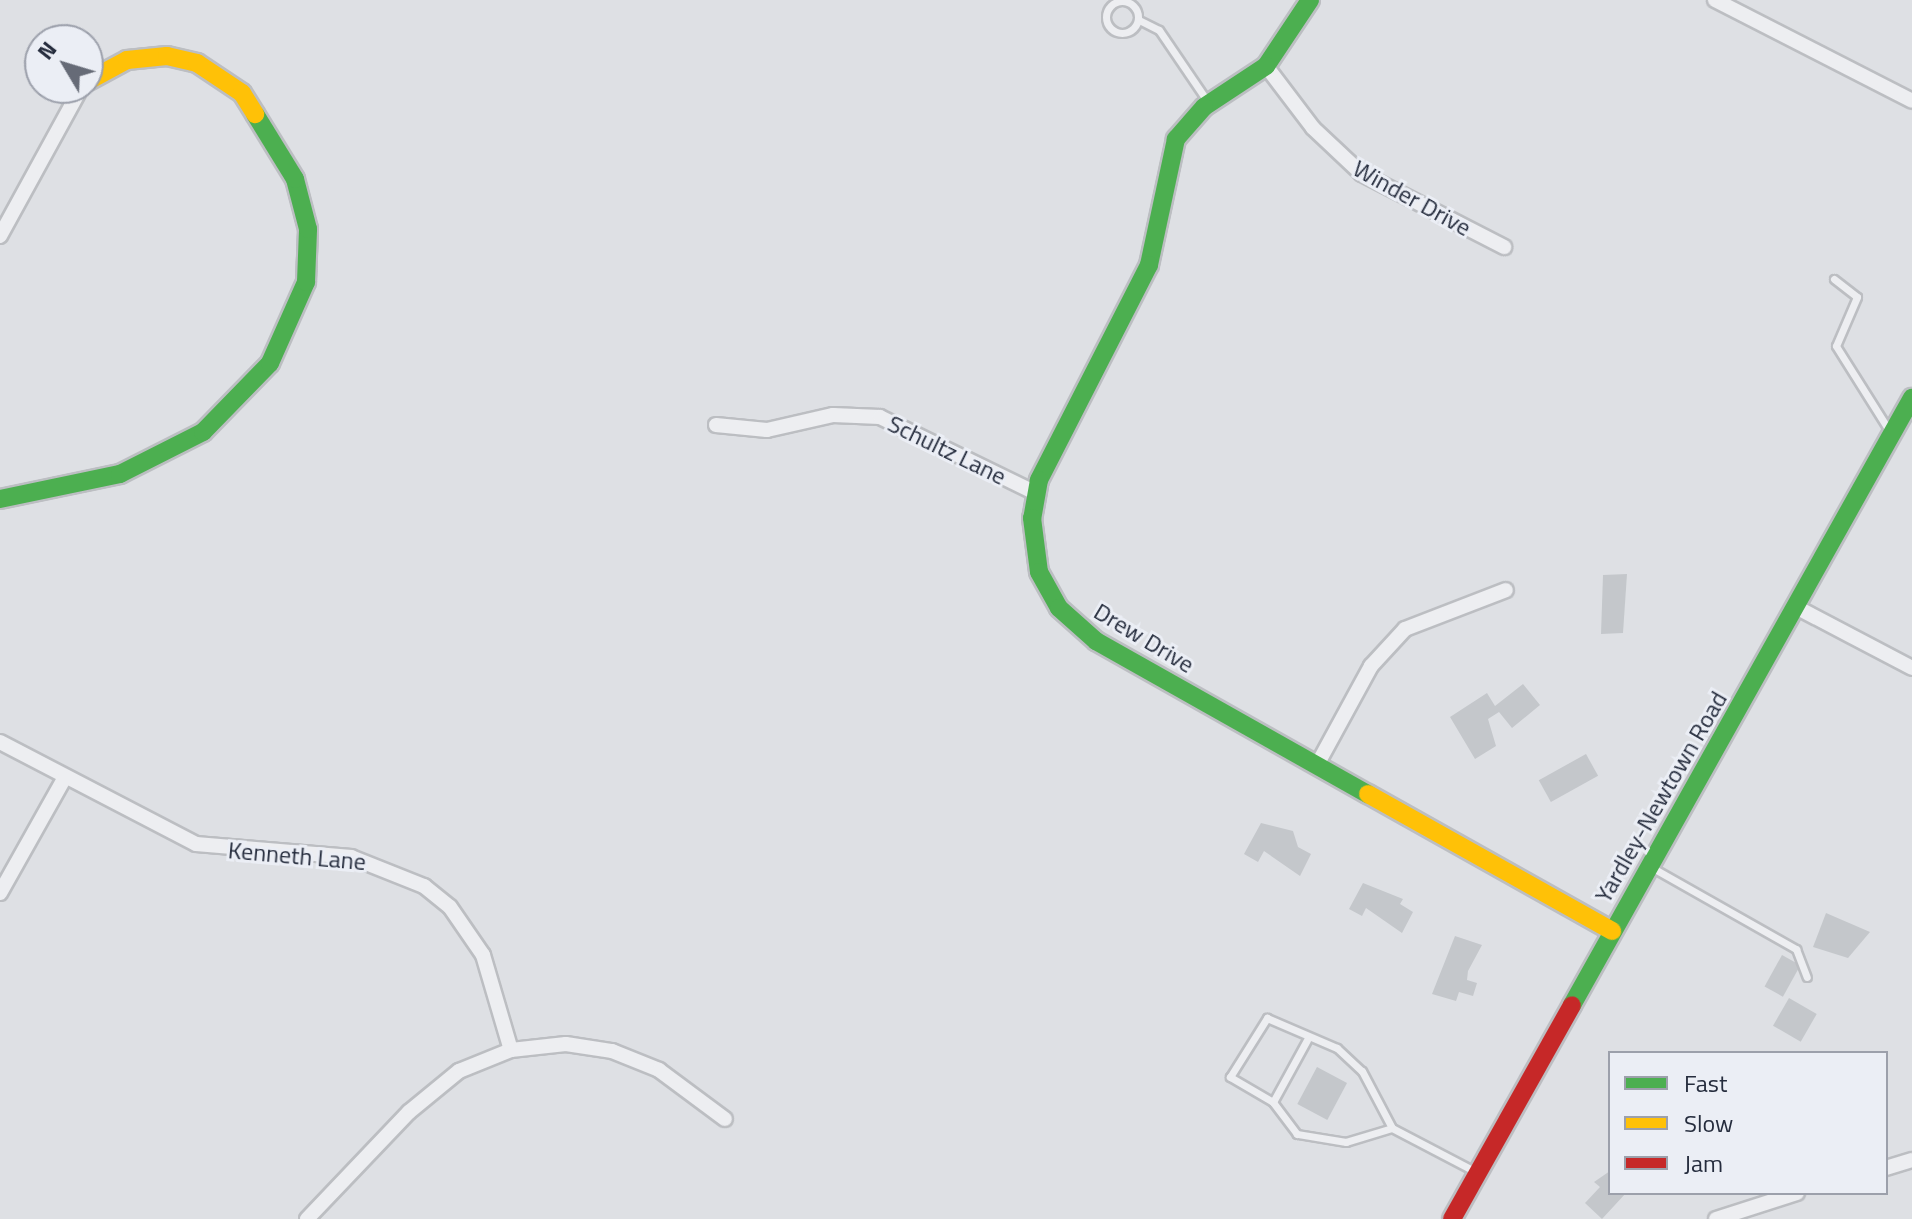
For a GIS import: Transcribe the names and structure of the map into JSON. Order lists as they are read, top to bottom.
{
  "streets": {
    "street": [
      "Winder Drive",
      "Schultz Lane",
      "Drew Drive",
      "Yardley-Newtown Road",
      "Kenneth Lane"
    ]
  },
  "crossings": [
    ["Winder Drive", "Drew Drive"],
    ["Schultz Lane", "Drew Drive"],
    ["Drew Drive", "Yardley-Newtown Road"]
  ],
  "legend": ["Fast", "Slow", "Jam"],
  "north": "top left"
}
